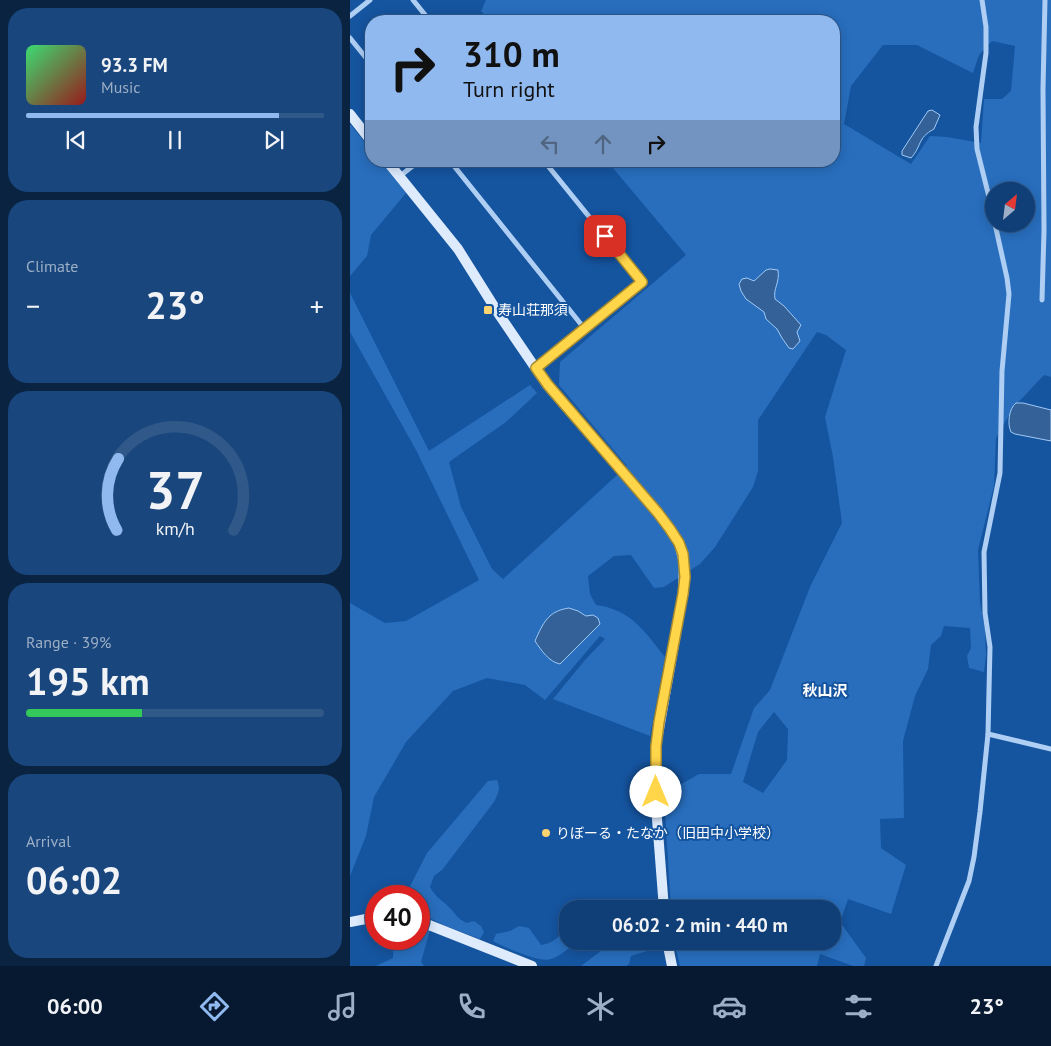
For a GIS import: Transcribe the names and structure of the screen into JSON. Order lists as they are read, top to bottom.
{
  "districts": ["秋山沢"],
  "places": {
    "transit": ["寿山荘那須"],
    "other": ["りぼーる・たなか（旧田中小学校）"]
  },
  "north": "top right",
  "page": {
    "turn": ["310 m", "Turn right"],
    "song": ["93.3 FM", "Music"],
    "tile": [
      "Climate",
      ["Range · 39%", "195 km"],
      ["Arrival", "06:02"]
    ],
    "heat": ["−", "23°", "+"],
    "limit": "40",
    "trip": "06:02 · 2 min · 440 m",
    "tabs": ["06:00", "23°"],
    "gauge": ["37", "km/h"]
  }
}
